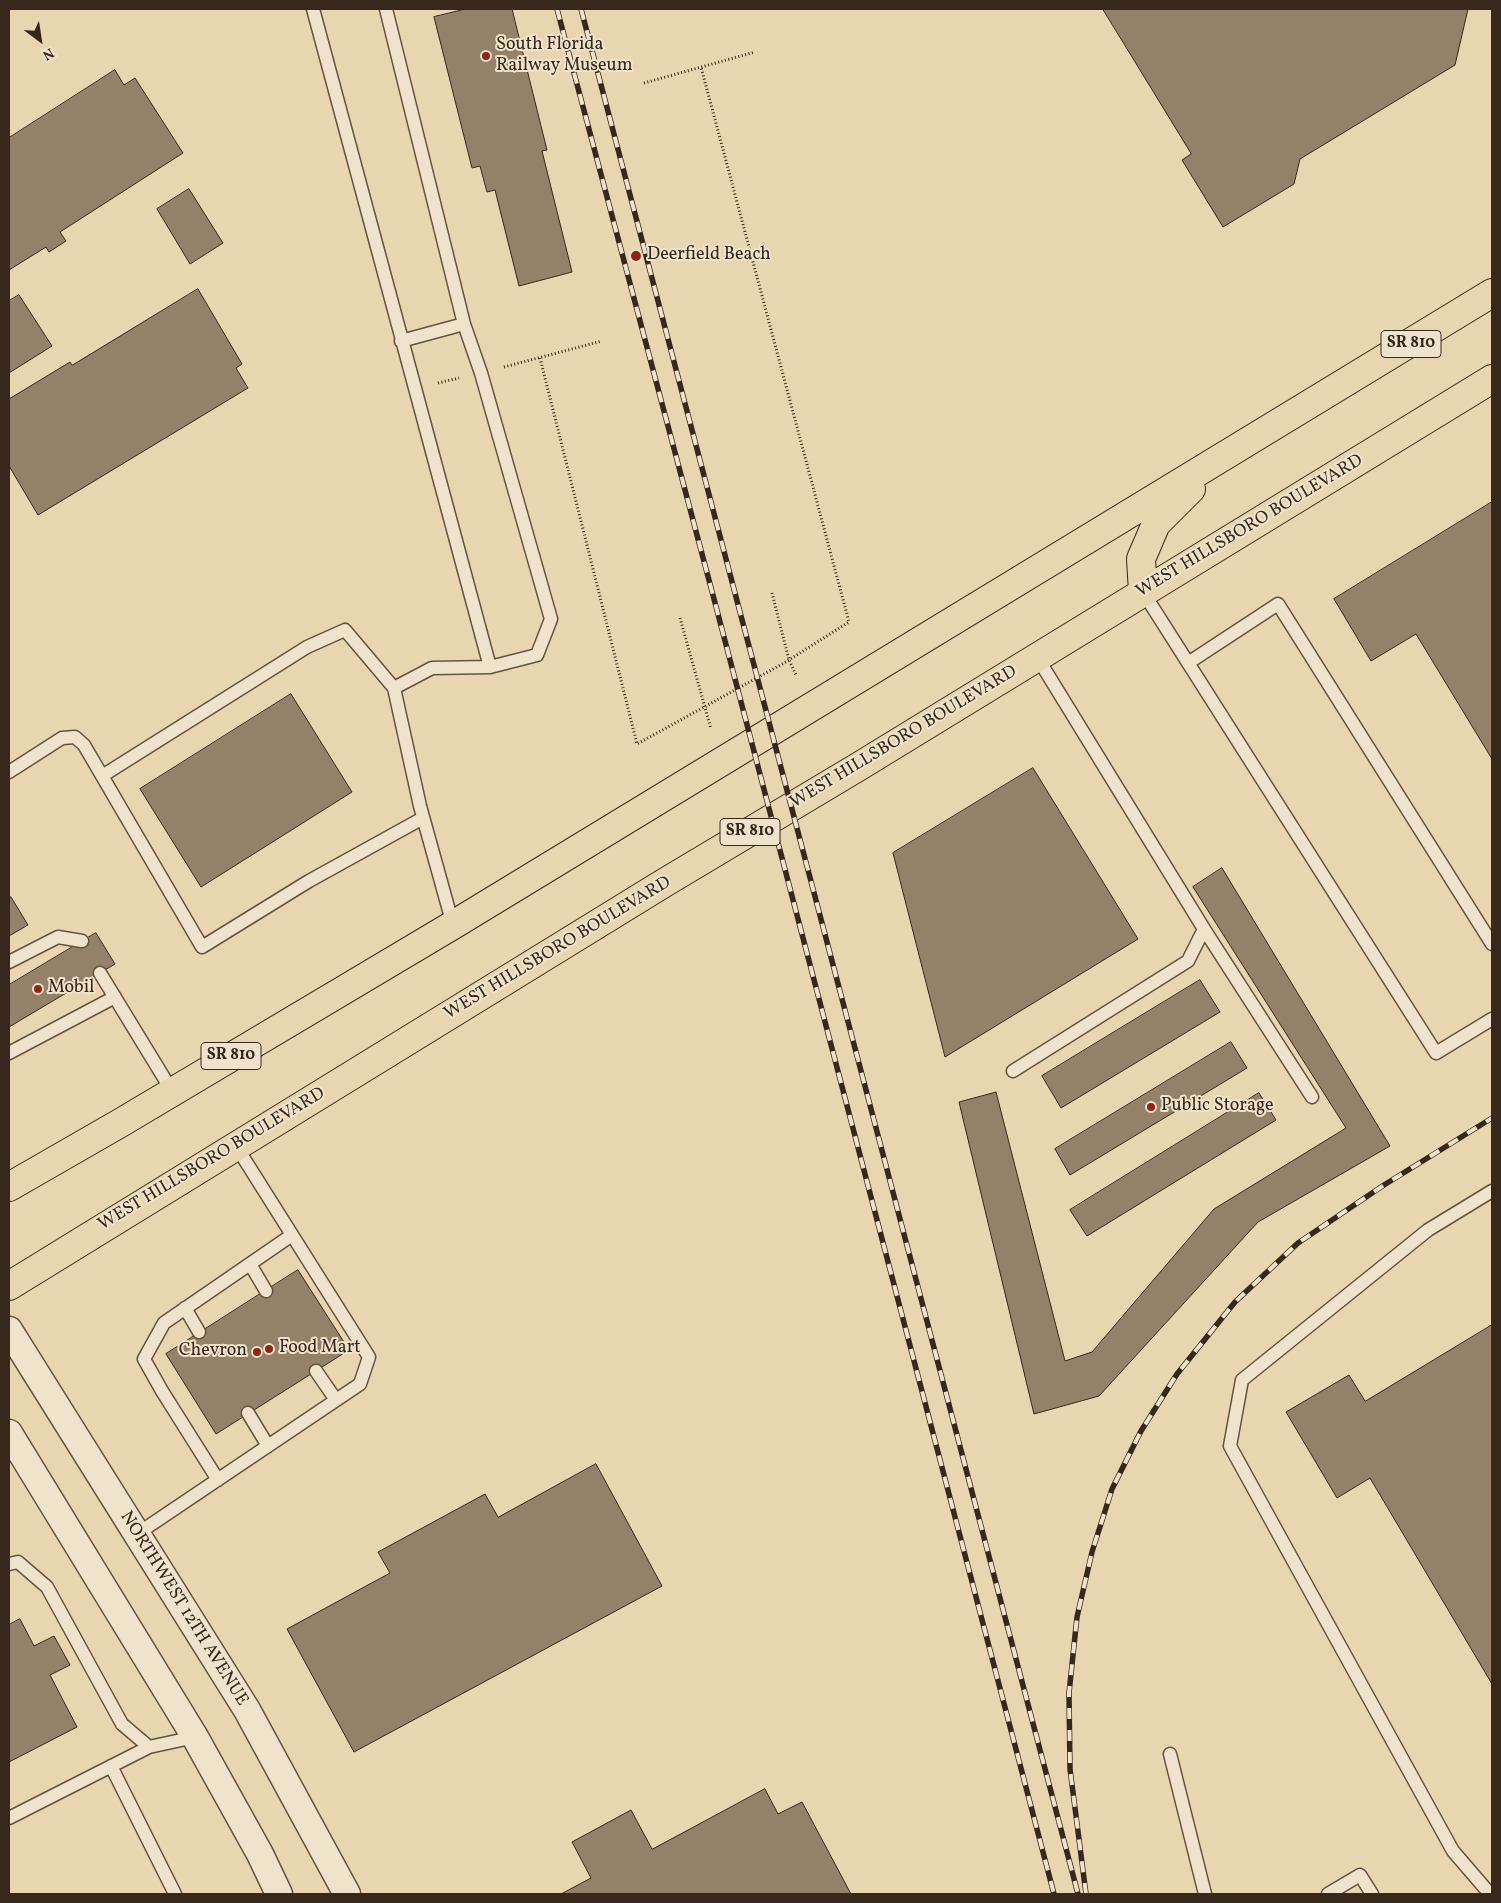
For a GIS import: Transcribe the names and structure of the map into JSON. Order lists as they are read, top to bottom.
{
  "streets": {
    "main road": ["SR 810", "WEST HILLSBORO BOULEVARD"],
    "street": ["NORTHWEST 12TH AVENUE"]
  },
  "places": [
    "South Florida Railway Museum",
    "Deerfield Beach",
    "Mobil",
    "Public Storage",
    "Food Mart",
    "Chevron"
  ],
  "north": "bottom right"
}
